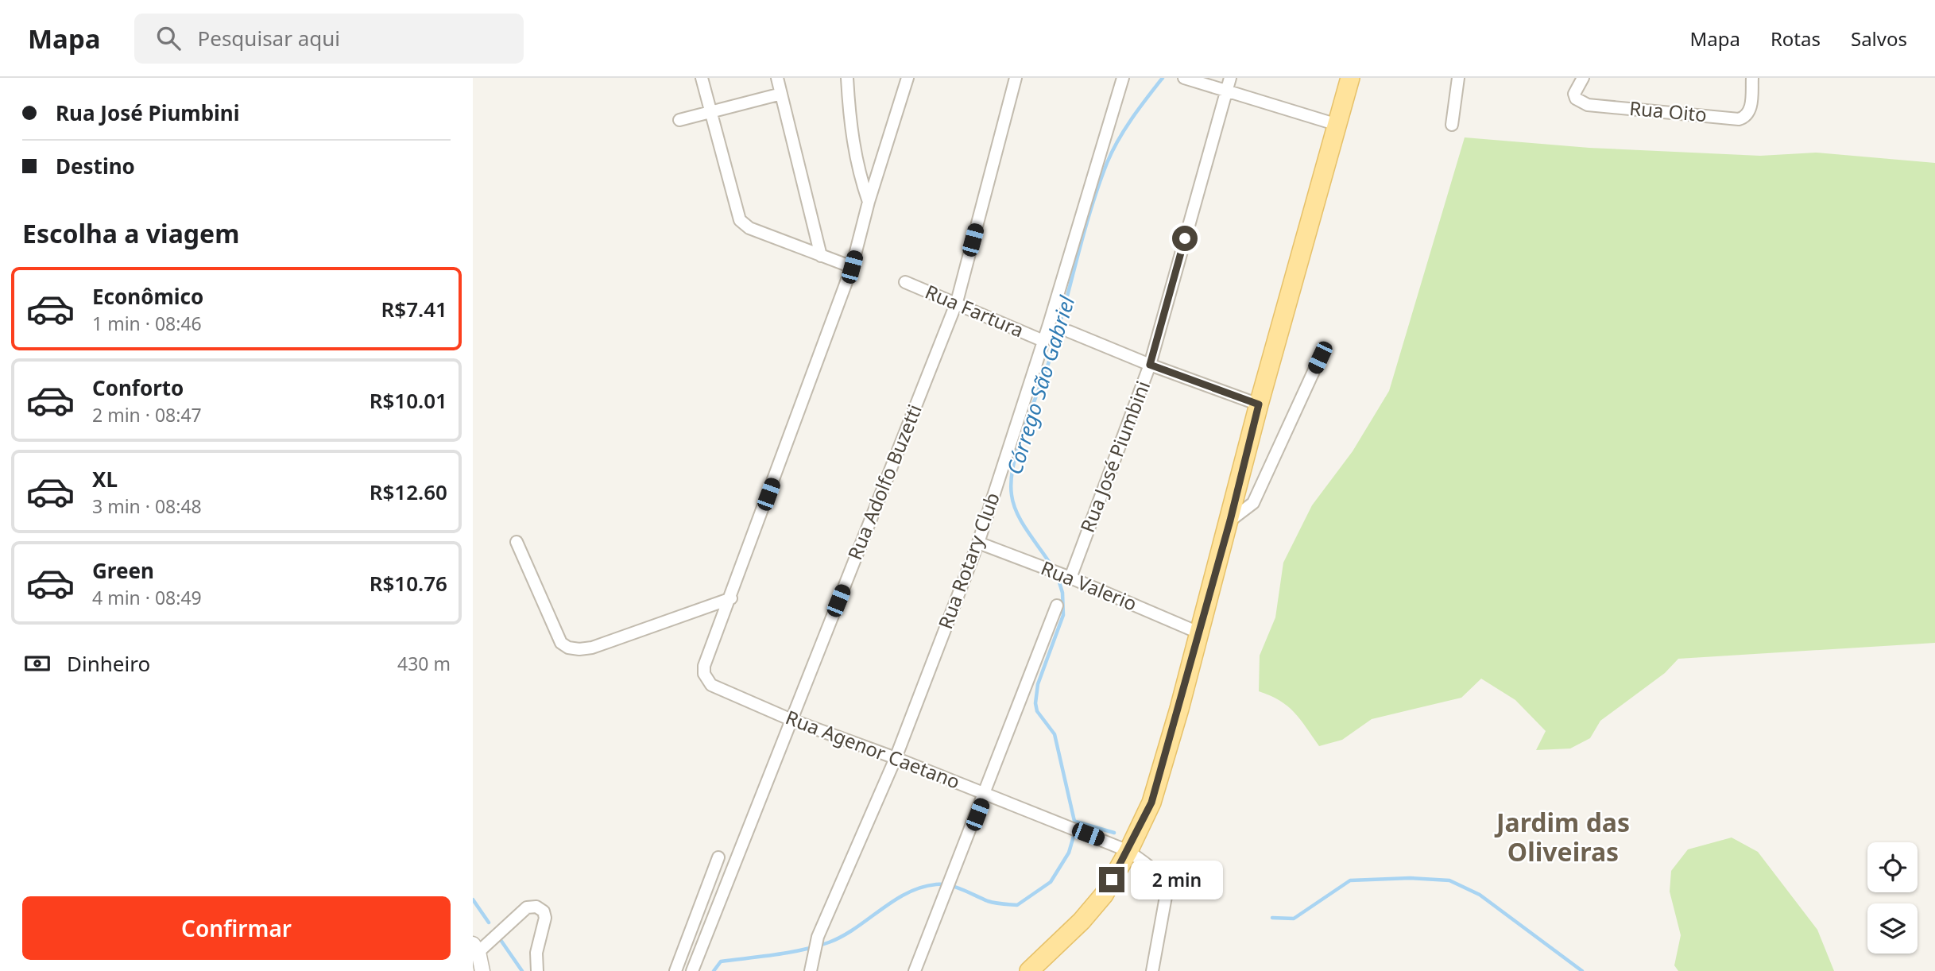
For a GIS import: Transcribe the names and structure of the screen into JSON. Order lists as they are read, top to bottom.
{
  "streets": {
    "street": [
      "Rua Oito",
      "Rua Fartura",
      "Rua José Piumbini",
      "Rua Adolfo Buzetti",
      "Rua Rotary Club",
      "Rua Valerio",
      "Rua Agenor Caetano"
    ]
  },
  "crossings": [
    ["Rua Fartura", "Rua Adolfo Buzetti"],
    ["Rua Fartura", "Rua Rotary Club"],
    ["Rua José Piumbini", "Rua Valerio"],
    ["Rua Adolfo Buzetti", "Rua Agenor Caetano"],
    ["Rua Rotary Club", "Rua Valerio"],
    ["Rua Rotary Club", "Rua Agenor Caetano"]
  ],
  "districts": ["Jardim das Oliveiras"],
  "water": ["Córrego São Gabriel"],
  "page": {
    "header": "Mapa",
    "search": "Pesquisar aqui",
    "nav": ["Mapa", "Rotas", "Salvos"],
    "banner": ["Rua José Piumbini", "Destino"],
    "heading": "Escolha a viagem",
    "list": [
      {
        "name": "Econômico",
        "note": "1 min · 08:46",
        "value": "R$7.41"
      },
      {
        "name": "Conforto",
        "note": "2 min · 08:47",
        "value": "R$10.01"
      },
      {
        "name": "XL",
        "note": "3 min · 08:48",
        "value": "R$12.60"
      },
      {
        "name": "Green",
        "note": "4 min · 08:49",
        "value": "R$10.76"
      }
    ],
    "pay": ["Dinheiro", "430 m"],
    "bubble": "2 min",
    "buttons": "Confirmar"
  }
}
